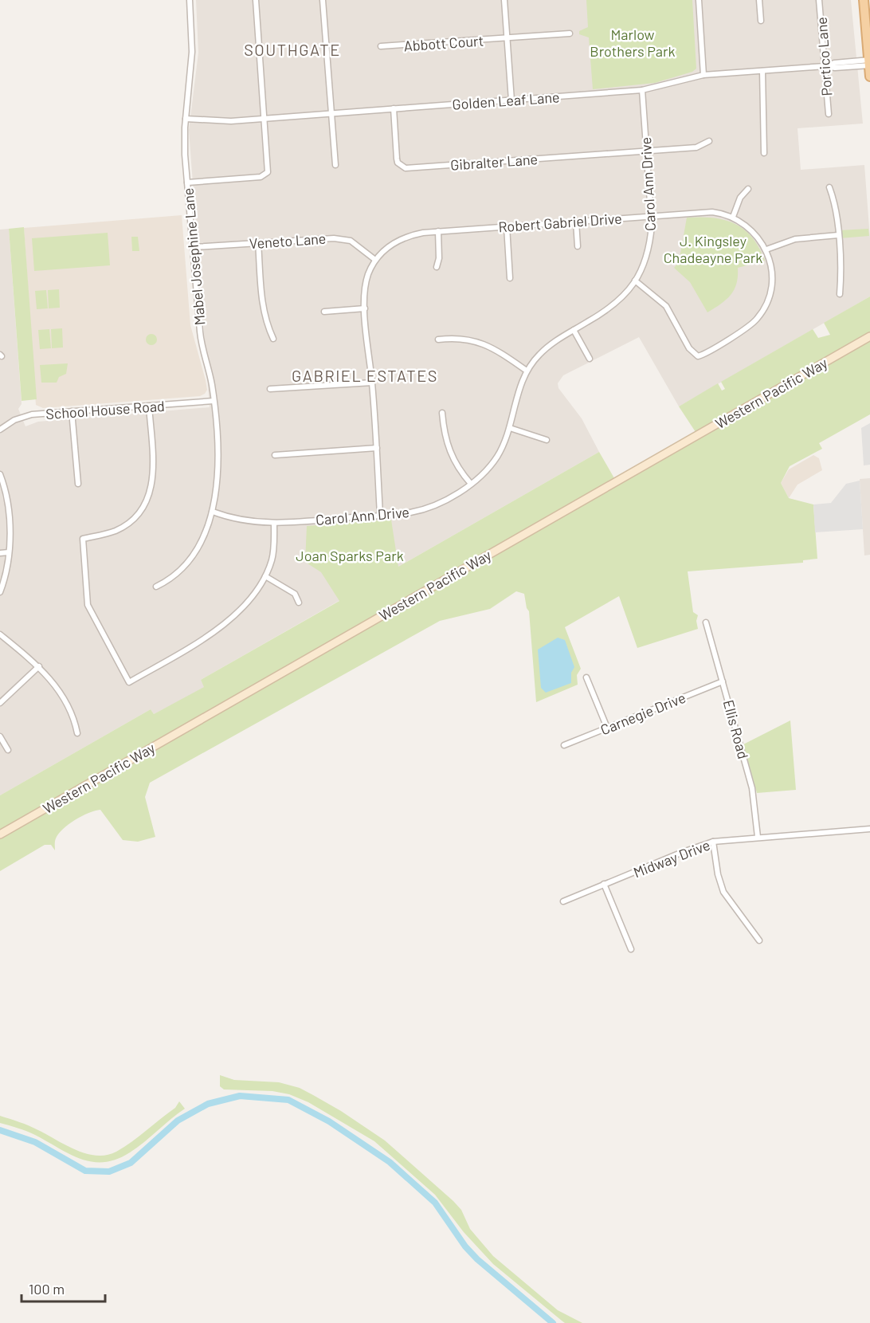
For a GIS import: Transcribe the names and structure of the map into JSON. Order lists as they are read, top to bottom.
{
  "streets": {
    "street": [
      "Abbott Court",
      "Portico Lane",
      "Golden Leaf Lane",
      "Gibralter Lane",
      "Carol Ann Drive",
      "Robert Gabriel Drive",
      "Veneto Lane",
      "Mabel Josephine Lane",
      "Western Pacific Way",
      "School House Road",
      "Carnegie Drive",
      "Ellis Road",
      "Midway Drive"
    ]
  },
  "crossings": [
    ["Portico Lane", "Golden Leaf Lane"],
    ["Golden Leaf Lane", "Gibralter Lane"],
    ["Golden Leaf Lane", "Carol Ann Drive"],
    ["Golden Leaf Lane", "Mabel Josephine Lane"],
    ["Gibralter Lane", "Carol Ann Drive"],
    ["Carol Ann Drive", "Robert Gabriel Drive"],
    ["Carol Ann Drive", "Mabel Josephine Lane"],
    ["Robert Gabriel Drive", "Veneto Lane"],
    ["Veneto Lane", "Mabel Josephine Lane"],
    ["Mabel Josephine Lane", "School House Road"],
    ["Carnegie Drive", "Ellis Road"],
    ["Ellis Road", "Midway Drive"]
  ],
  "districts": ["SOUTHGATE", "GABRIEL ESTATES"],
  "parks": ["Marlow Brothers Park", "J. Kingsley Chadeayne Park", "Joan Sparks Park"],
  "scale_bar": "100 m"
}
